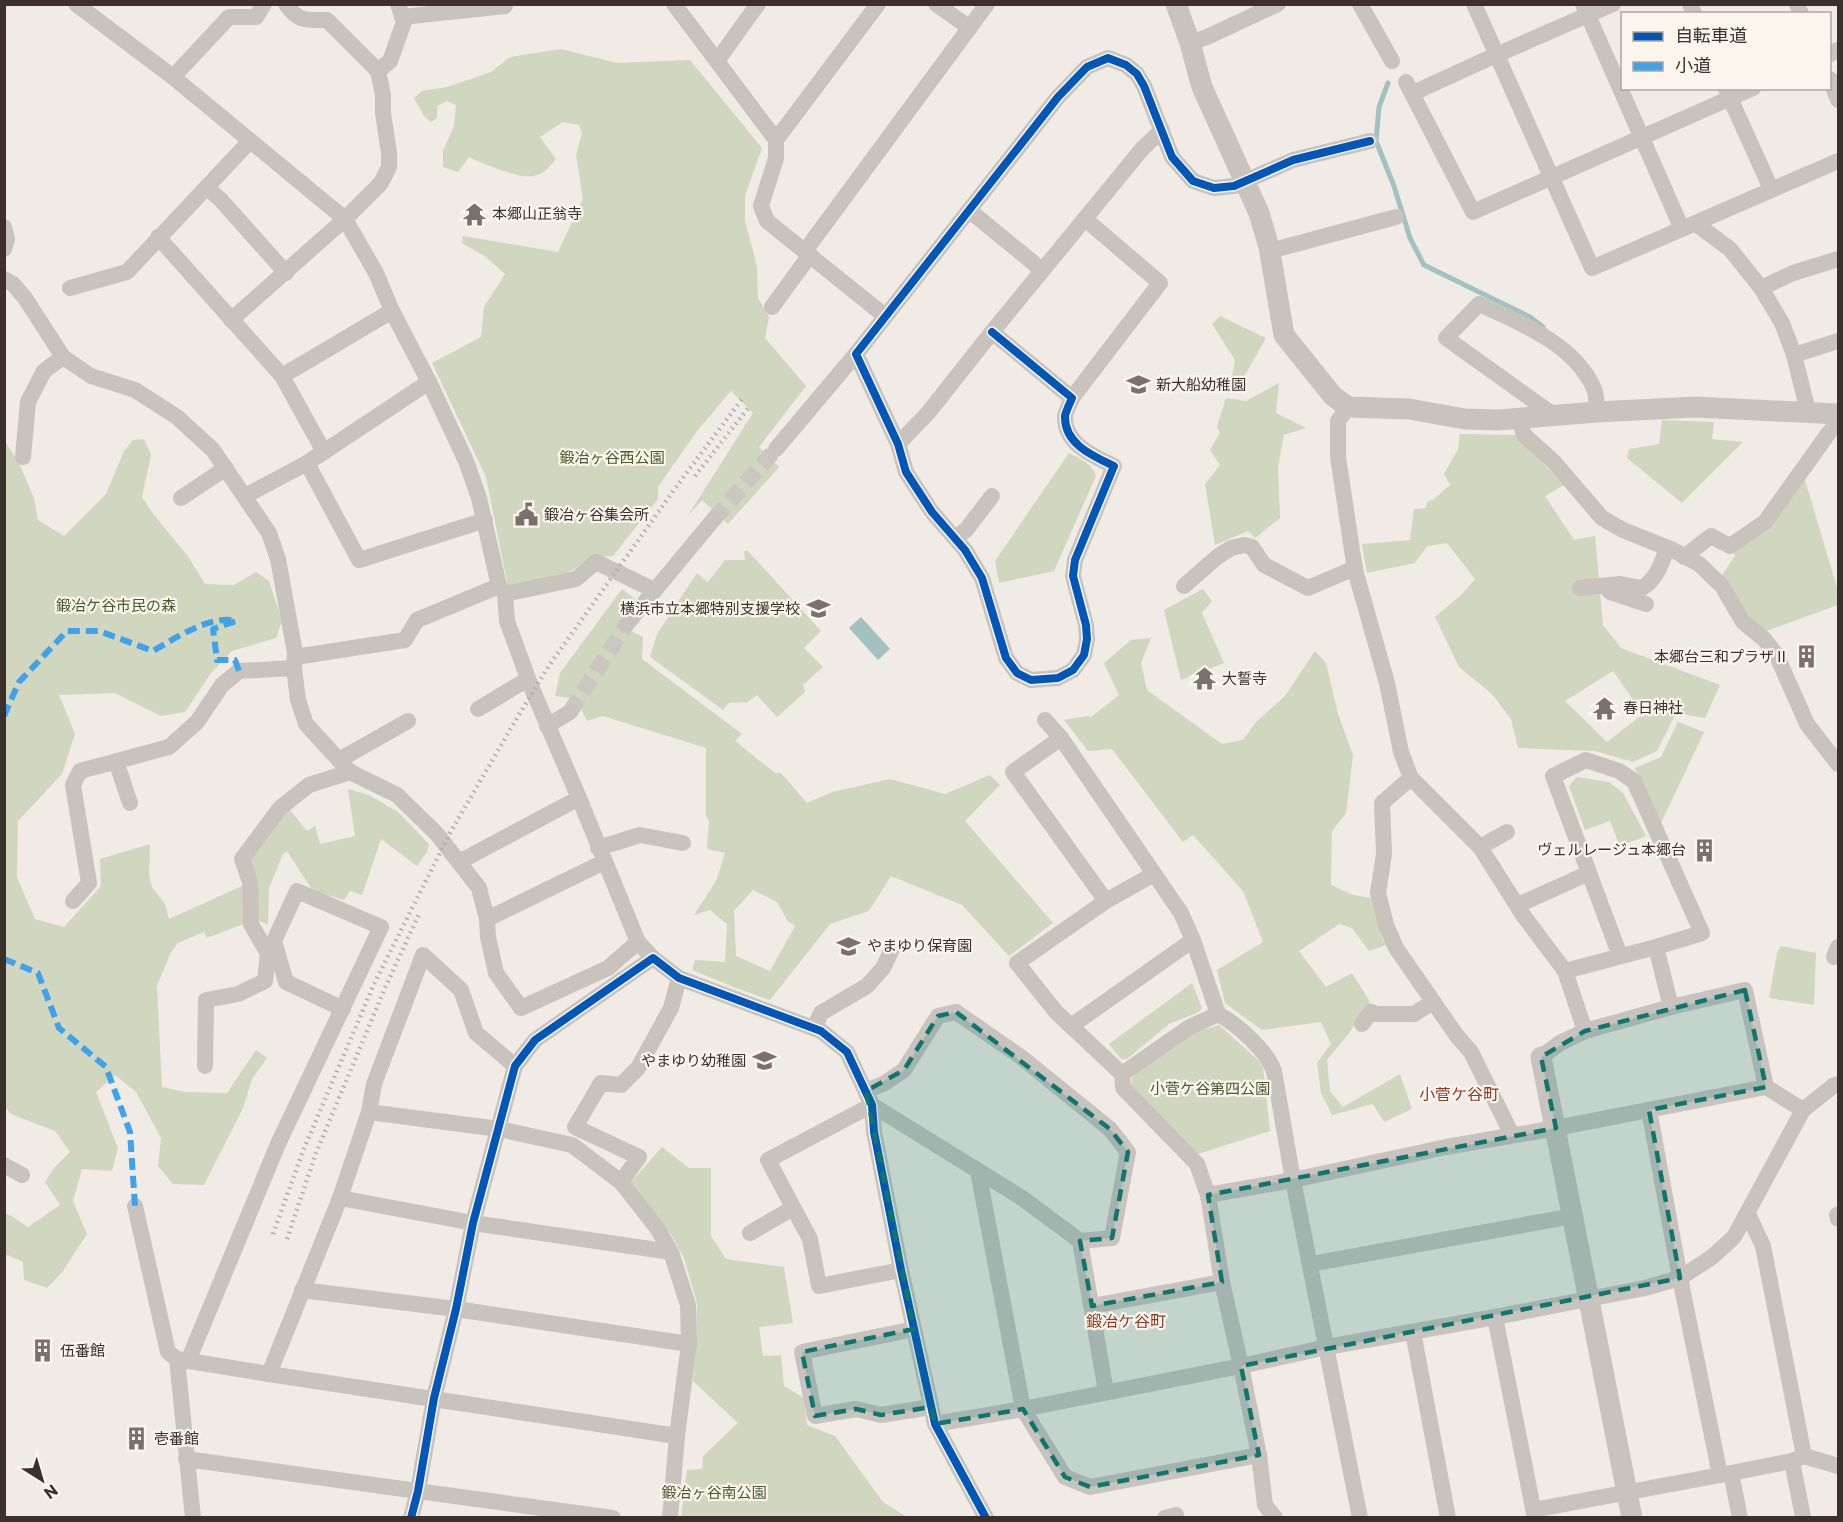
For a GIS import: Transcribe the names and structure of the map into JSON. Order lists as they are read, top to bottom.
{
  "districts": ["小菅ケ谷町", "鍛冶ケ谷町"],
  "parks": [
    "鍛冶ヶ谷西公園",
    "鍛冶ケ谷市民の森",
    "小菅ケ谷第四公園",
    "鍛冶ヶ谷南公園"
  ],
  "places": {
    "temple": ["本郷山正翁寺", "大誓寺", "春日神社"],
    "school or university": [
      "新大船幼稚園",
      "横浜市立本郷特別支援学校",
      "やまゆり保育園",
      "やまゆり幼稚園"
    ],
    "public building": ["鍛冶ヶ谷集会所"],
    "building": [
      "本郷台三和プラザⅡ",
      "ヴェルレージュ本郷台",
      "伍番館",
      "壱番館"
    ]
  },
  "legend": ["自転車道", "小道"],
  "north": "bottom right"
}
